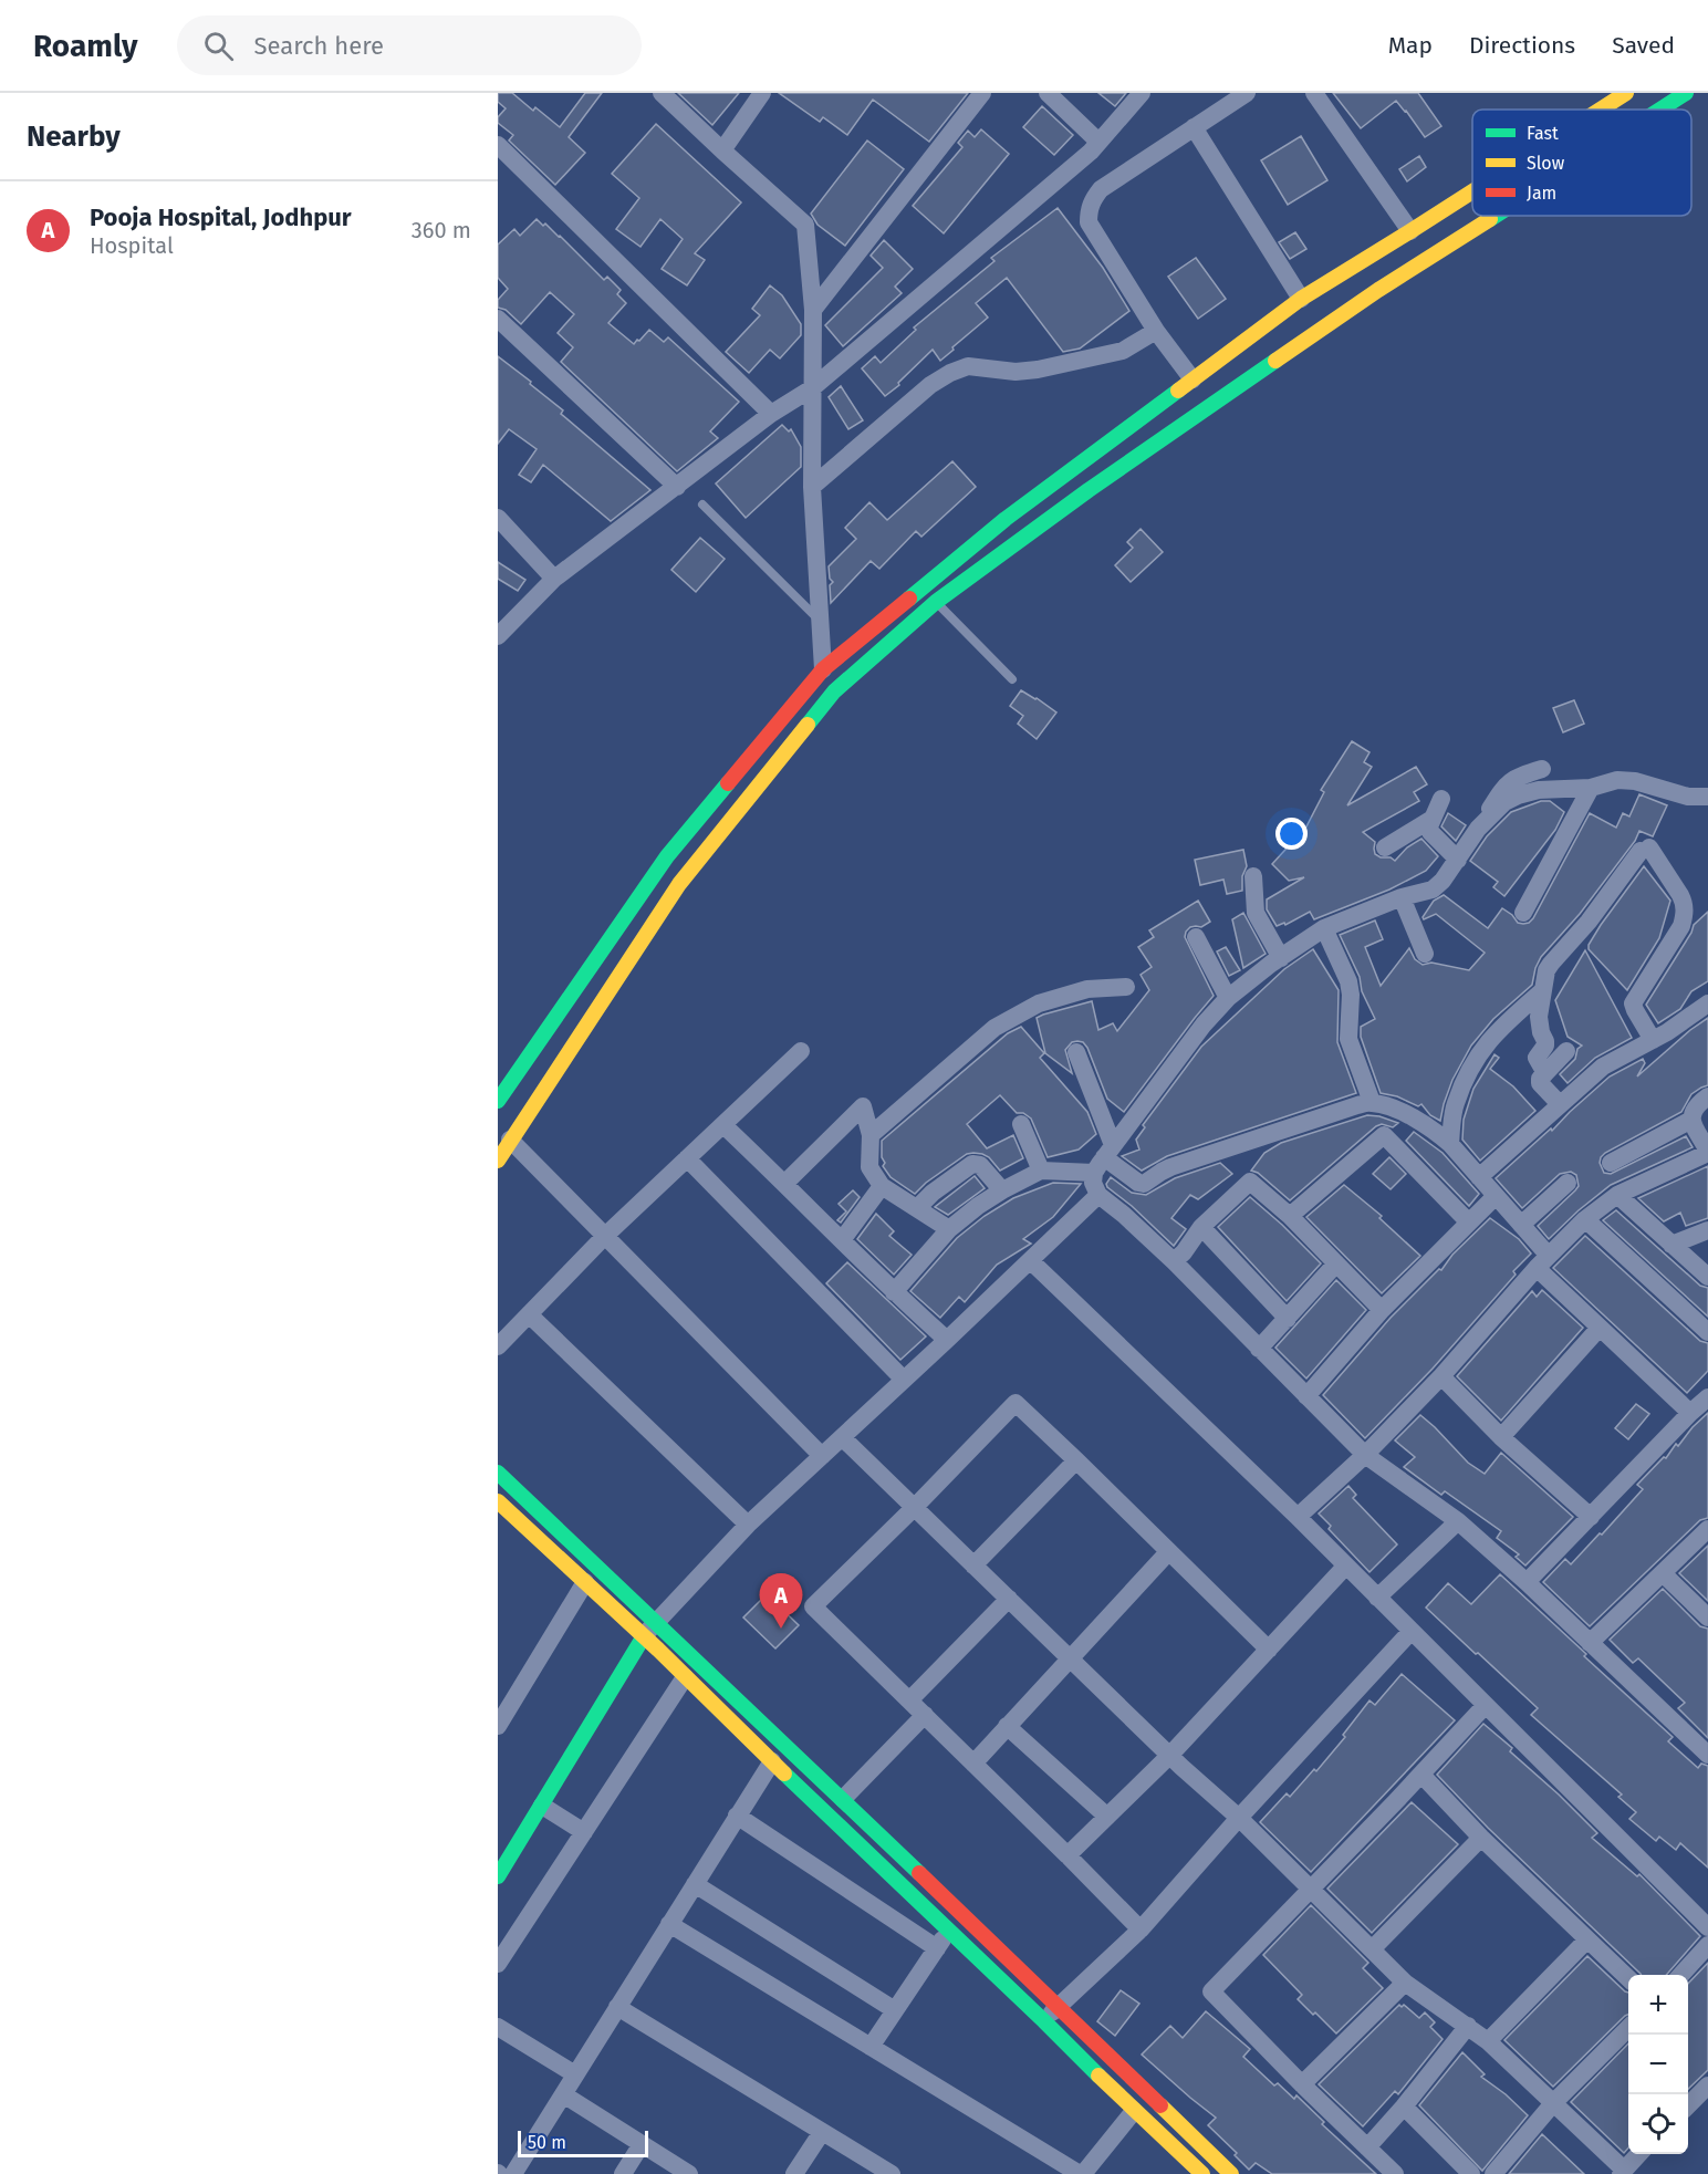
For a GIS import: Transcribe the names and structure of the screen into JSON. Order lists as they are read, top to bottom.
{
  "legend": ["Fast", "Slow", "Jam"],
  "scale_bar": "50 m",
  "page": {
    "header": "Roamly",
    "search": "Search here",
    "nav": ["Map", "Directions", "Saved"],
    "heading": "Nearby",
    "list": [
      {
        "mark": "A",
        "name": "Pooja Hospital, Jodhpur",
        "note": "Hospital",
        "value": "360 m"
      }
    ],
    "pins": "A",
    "map_buttons": ["+", "−"],
    "scale": "50 m"
  }
}
